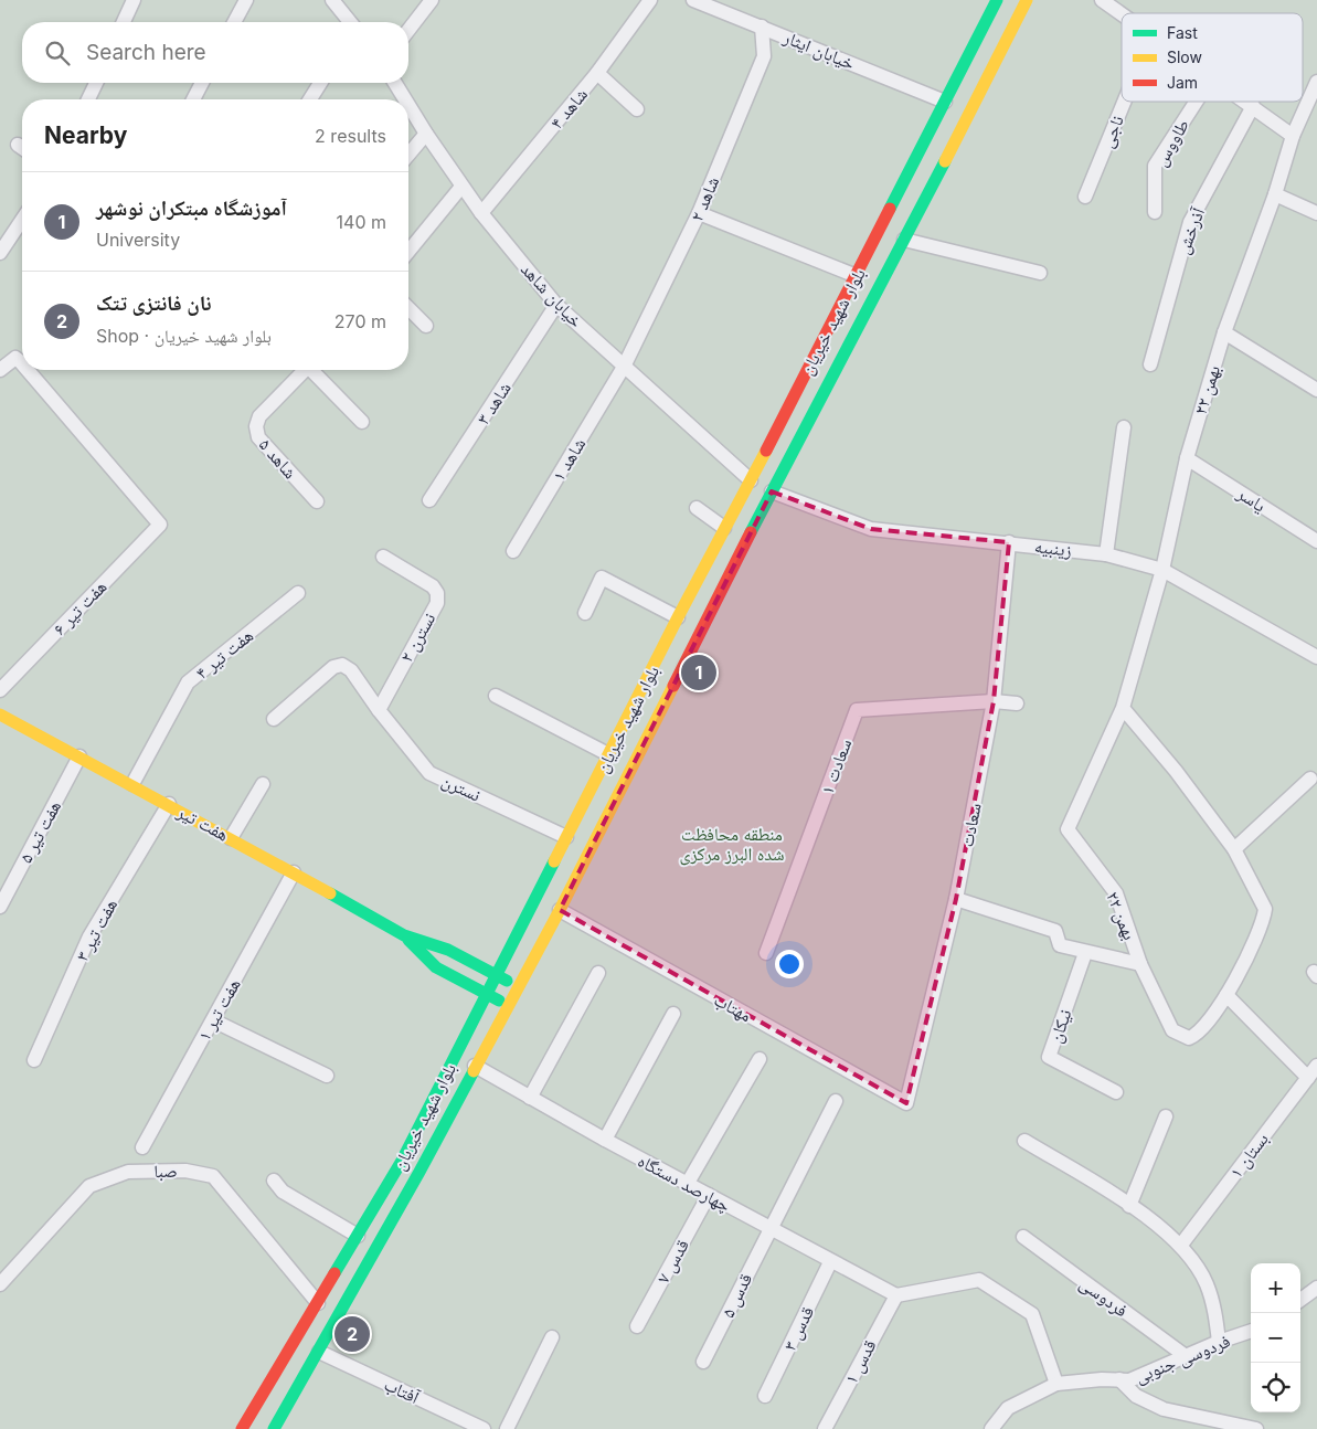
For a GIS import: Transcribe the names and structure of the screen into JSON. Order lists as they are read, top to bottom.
{
  "streets": {
    "main road": ["بلوار شهید خیریان", "هفت تیر"],
    "street": [
      "خیابان ایثار",
      "شاهد ۴",
      "ناجی",
      "طاووس",
      "شاهد ۲",
      "آذرخش",
      "خیابان شاهد",
      "۲۲ بهمن",
      "شاهد ۳",
      "شاهد ۵",
      "شاهد ۱",
      "یاسر",
      "زینبیه",
      "هفت تیر ۶",
      "نسترن ۲",
      "هفت تیر ۴",
      "سعادت ۱",
      "نسترن",
      "سعادت",
      "هفت تیر ۵",
      "هفت تیر ۳",
      "مهتاب",
      "هفت تیر ۱",
      "نیکان",
      "بستان ۱",
      "صبا",
      "چهارصد دستگاه",
      "قدس ۷",
      "قدس ۵",
      "فردوسی",
      "قدس ۳",
      "فردوسی جنوبی",
      "قدس ۱",
      "آفتاب"
    ]
  },
  "crossings": [
    ["خیابان ایثار", "شاهد ۲"],
    ["خیابان ایثار", "بلوار شهید خیریان"],
    ["شاهد ۴", "خیابان شاهد"],
    ["شاهد ۲", "خیابان شاهد"],
    ["شاهد ۲", "شاهد ۱"],
    ["خیابان شاهد", "بلوار شهید خیریان"],
    ["خیابان شاهد", "شاهد ۳"],
    ["خیابان شاهد", "شاهد ۱"],
    ["بلوار شهید خیریان", "زینبیه"],
    ["بلوار شهید خیریان", "نسترن"],
    ["بلوار شهید خیریان", "هفت تیر"],
    ["بلوار شهید خیریان", "مهتاب"],
    ["بلوار شهید خیریان", "صبا"],
    ["بلوار شهید خیریان", "چهارصد دستگاه"],
    ["بلوار شهید خیریان", "آفتاب"],
    ["۲۲ بهمن", "یاسر"],
    ["۲۲ بهمن", "زینبیه"],
    ["زینبیه", "سعادت"],
    ["نسترن ۲", "نسترن"],
    ["هفت تیر ۴", "هفت تیر"],
    ["سعادت ۱", "سعادت"],
    ["هفت تیر", "هفت تیر ۵"],
    ["هفت تیر", "هفت تیر ۳"],
    ["هفت تیر", "هفت تیر ۱"],
    ["سعادت", "مهتاب"],
    ["چهارصد دستگاه", "قدس ۷"],
    ["چهارصد دستگاه", "قدس ۵"],
    ["چهارصد دستگاه", "قدس ۳"],
    ["چهارصد دستگاه", "قدس ۱"],
    ["فردوسی", "فردوسی جنوبی"]
  ],
  "parks": ["منطقه محافظت شده البرز مرکزی"],
  "legend": ["Fast", "Slow", "Jam"],
  "page": {
    "search": "Search here",
    "heading": ["Nearby", "2 results"],
    "list": [
      {
        "mark": "1",
        "name": "آموزشگاه مبتکران نوشهر",
        "note": "University",
        "value": "140 m"
      },
      {
        "mark": "2",
        "name": "نان فانتزی تتک",
        "note": "Shop · بلوار شهید خیریان",
        "value": "270 m"
      }
    ],
    "pins": ["1", "2"],
    "map_buttons": ["+", "−"]
  }
}
